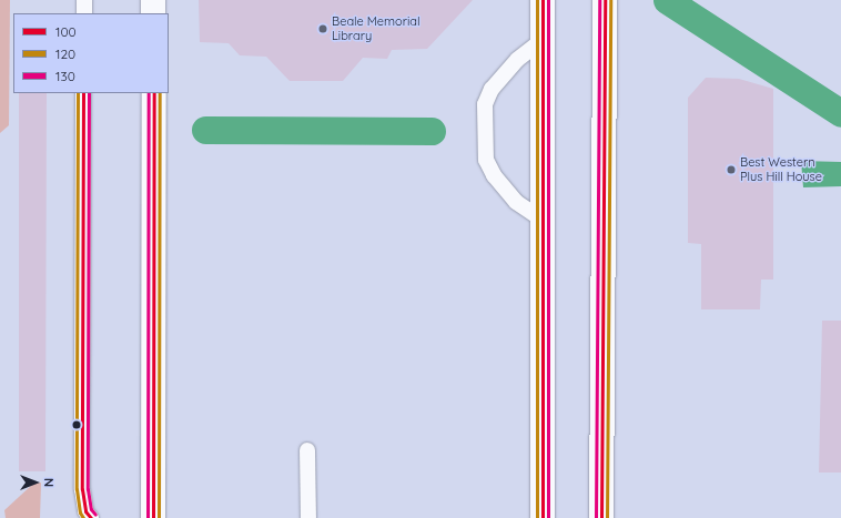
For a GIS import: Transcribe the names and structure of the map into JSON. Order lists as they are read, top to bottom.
{
  "places": ["Beale Memorial Library", "Best Western Plus Hill House"],
  "lines": ["transit line 100", "transit line 120", "transit line 130"],
  "legend": ["100", "120", "130"],
  "north": "right"
}
